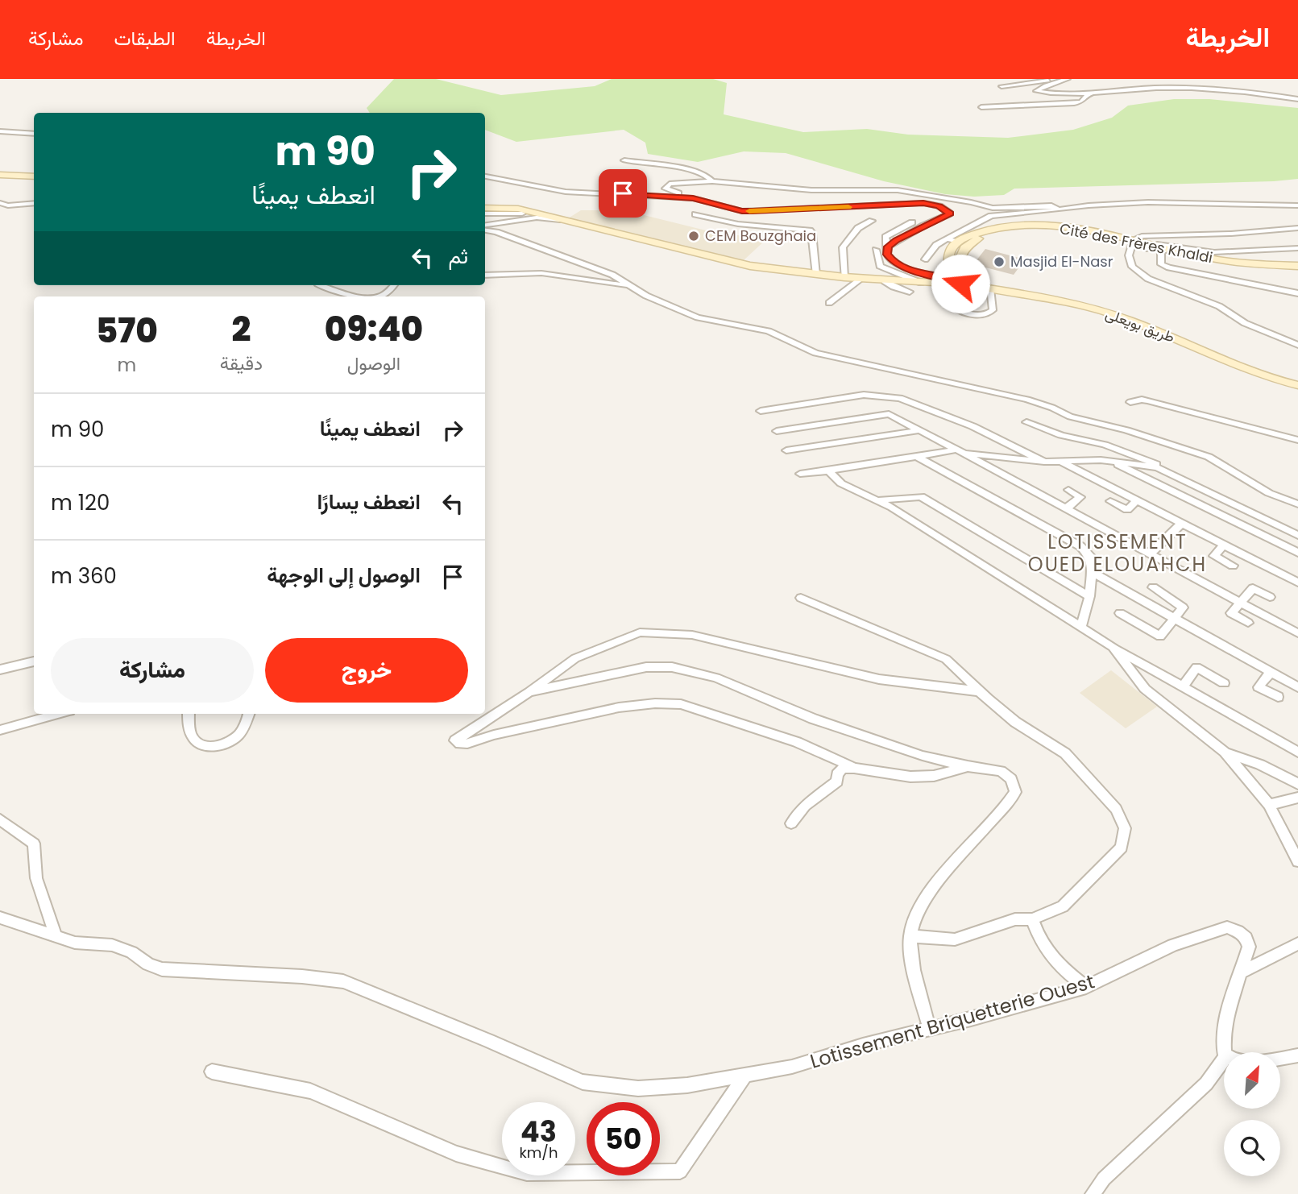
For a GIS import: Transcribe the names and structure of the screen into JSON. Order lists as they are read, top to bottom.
{
  "streets": {
    "main road": ["Cité des Frères Khaldi", "طريق بويعلى"],
    "street": ["Lotissement Briquetterie Ouest"]
  },
  "crossings": [
    ["Cité des Frères Khaldi", "طريق بويعلى"]
  ],
  "districts": ["LOTISSEMENT OUED ELOUAHCH"],
  "places": ["CEM Bouzghaia", "Masjid El-Nasr"],
  "north": "top right",
  "page": {
    "header": "الخريطة",
    "nav": ["الخريطة", "الطبقات", "مشاركة"],
    "turn": ["90 m", "انعطف يمينًا"],
    "then": "ثم",
    "eta": [
      "09:40",
      "الوصول",
      "2",
      "دقيقة",
      "570",
      "m"
    ],
    "list": [
      {
        "name": "انعطف يمينًا",
        "value": "90 m"
      },
      {
        "name": "انعطف يسارًا",
        "value": "120 m"
      },
      {
        "name": "الوصول إلى الوجهة",
        "value": "360 m"
      }
    ],
    "buttons": ["خروج", "مشاركة"],
    "speed": "43 km/h",
    "limit": "50"
  }
}
